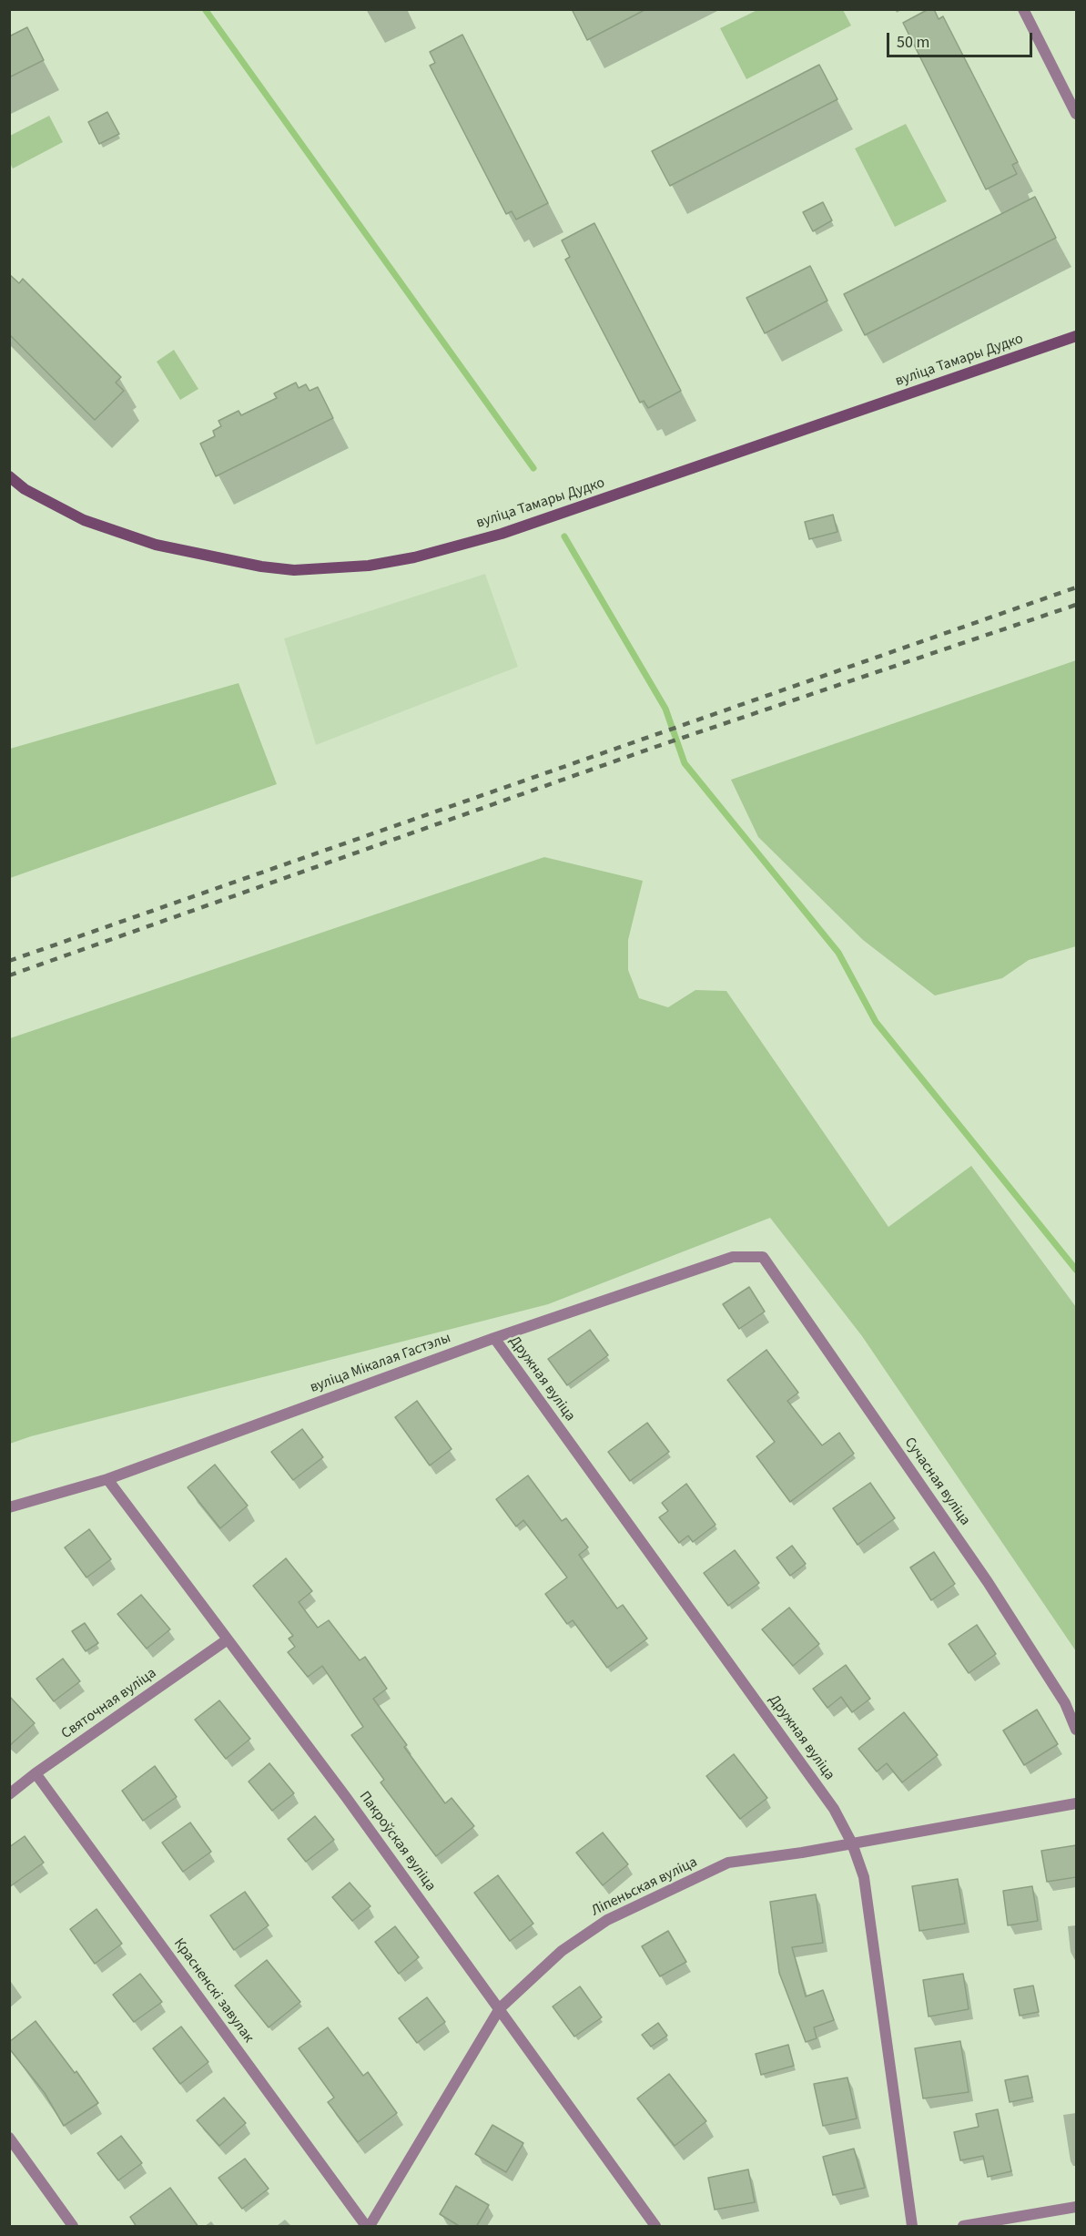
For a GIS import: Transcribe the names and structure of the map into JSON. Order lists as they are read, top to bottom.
{
  "streets": {
    "street": [
      "вуліца Тамары Дудко",
      "вуліца Мікалая Гастэлы",
      "Дружная вуліца",
      "Сучасная вуліца",
      "Святочная вуліца",
      "Пакроўская вуліца",
      "Ліпеньская вуліца",
      "Красненскі завулак"
    ]
  },
  "crossings": [
    ["вуліца Мікалая Гастэлы", "Дружная вуліца"],
    ["вуліца Мікалая Гастэлы", "Сучасная вуліца"],
    ["вуліца Мікалая Гастэлы", "Пакроўская вуліца"],
    ["Дружная вуліца", "Ліпеньская вуліца"],
    ["Святочная вуліца", "Пакроўская вуліца"],
    ["Святочная вуліца", "Красненскі завулак"],
    ["Пакроўская вуліца", "Ліпеньская вуліца"],
    ["Ліпеньская вуліца", "Красненскі завулак"]
  ],
  "scale_bar": "50 m"
}
